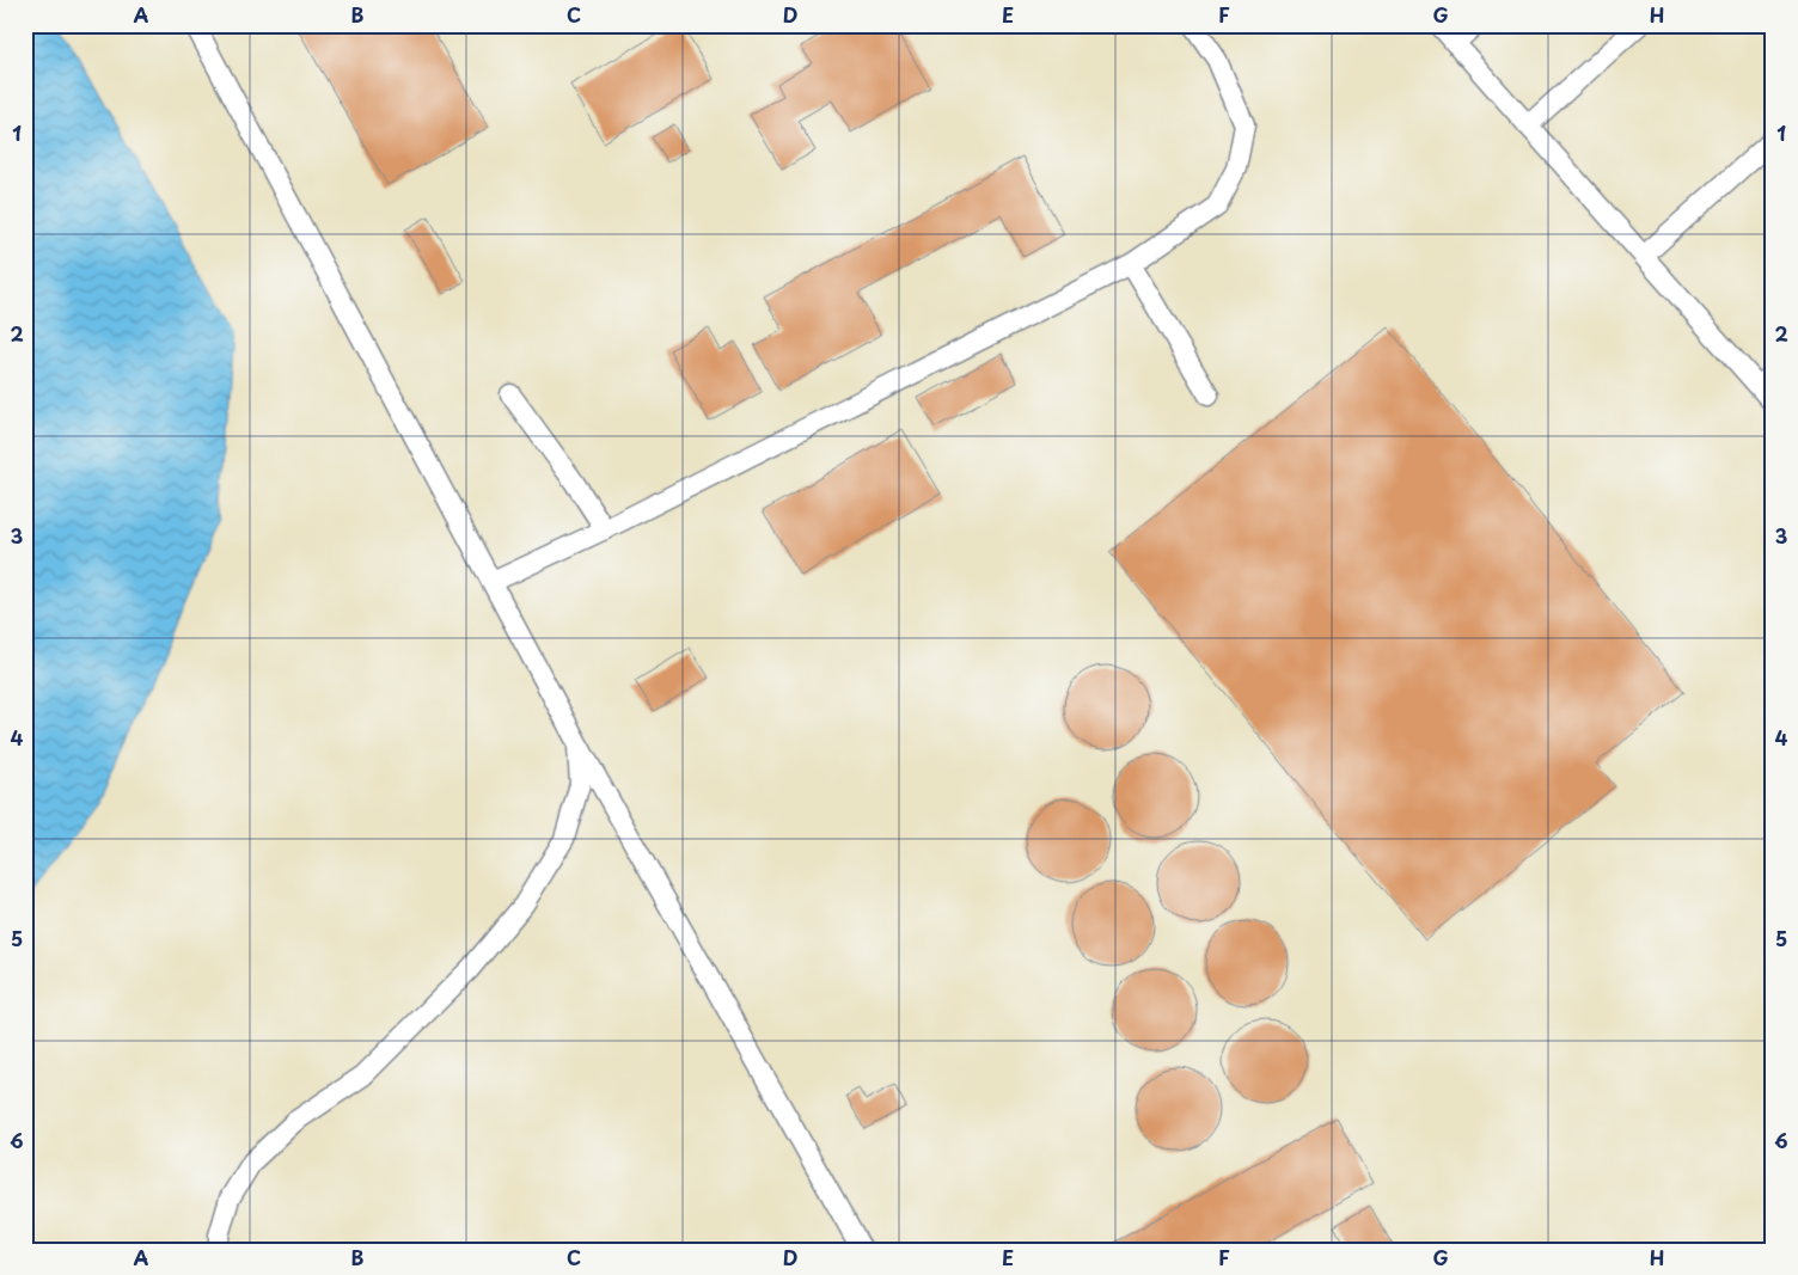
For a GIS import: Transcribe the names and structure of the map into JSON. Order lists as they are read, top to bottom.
{
  "grid": {
    "columns": [
      "A",
      "B",
      "C",
      "D",
      "E",
      "F",
      "G",
      "H"
    ],
    "rows": [
      "1",
      "2",
      "3",
      "4",
      "5",
      "6"
    ]
  }
}
